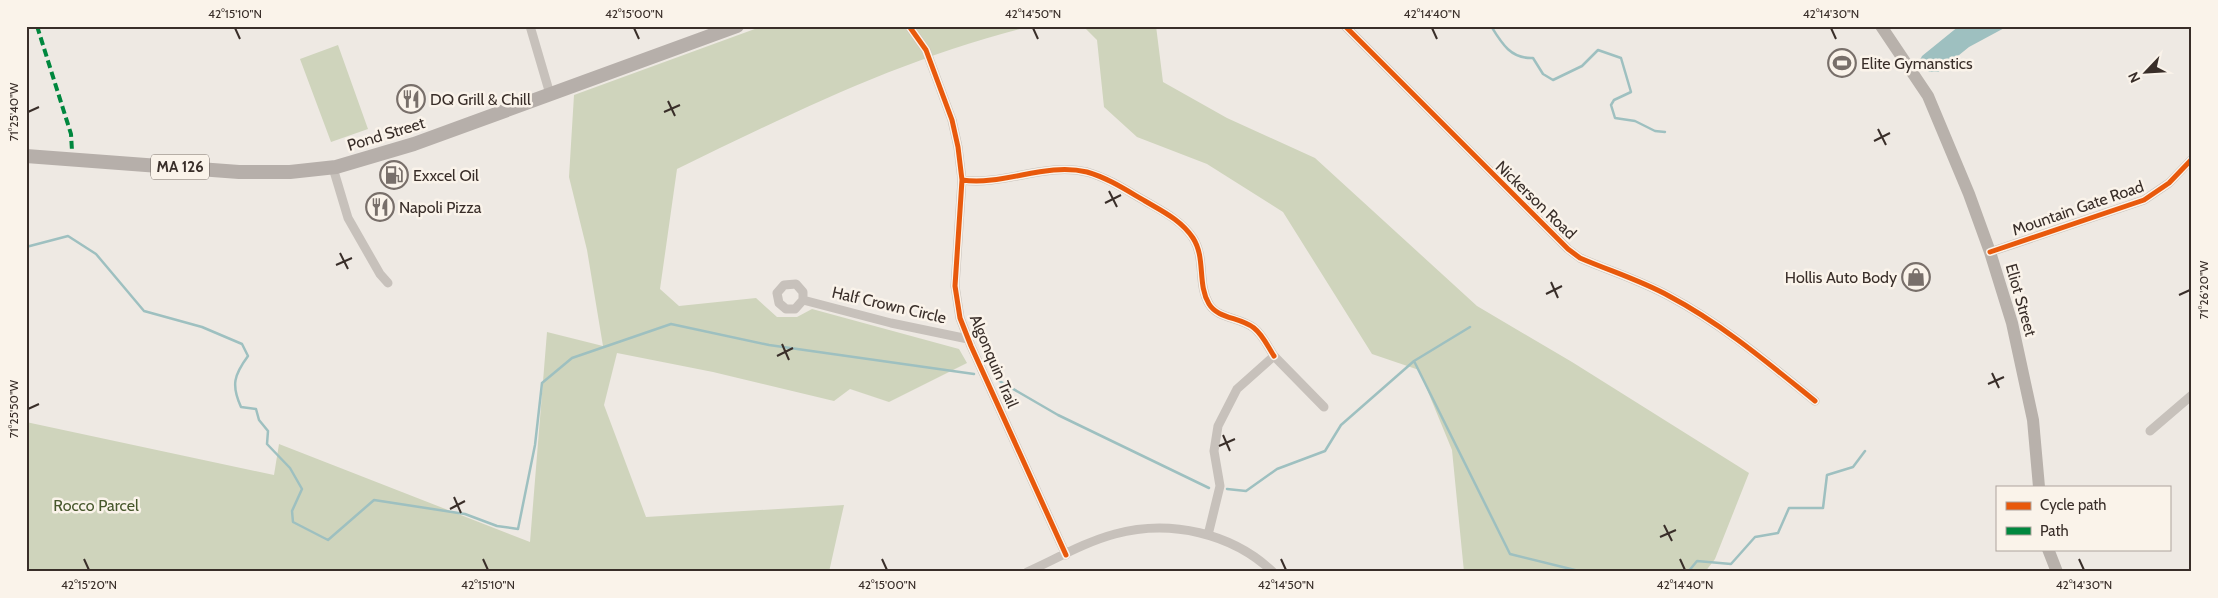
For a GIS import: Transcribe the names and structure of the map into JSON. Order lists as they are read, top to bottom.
{
  "streets": {
    "main road": ["Pond Street", "MA 126", "Eliot Street"],
    "street": [
      "Nickerson Road",
      "Mountain Gate Road",
      "Half Crown Circle",
      "Algonquin Trail"
    ]
  },
  "crossings": [
    ["Mountain Gate Road", "Eliot Street"],
    ["Half Crown Circle", "Algonquin Trail"]
  ],
  "parks": ["Rocco Parcel"],
  "places": {
    "sports": ["Elite Gymanstics"],
    "restaurant": ["DQ Grill & Chill", "Napoli Pizza"],
    "fuel station": ["Exxcel Oil"],
    "shop": ["Hollis Auto Body"]
  },
  "legend": ["Cycle path", "Path"],
  "north": "bottom left",
  "coordinates": [
    "42°15'10\"N",
    "42°15'00\"N",
    "42°14'50\"N",
    "42°14'40\"N",
    "42°14'30\"N",
    "71°25'40\"W",
    "71°26'20\"W",
    "71°25'50\"W",
    "42°15'20\"N"
  ]
}
